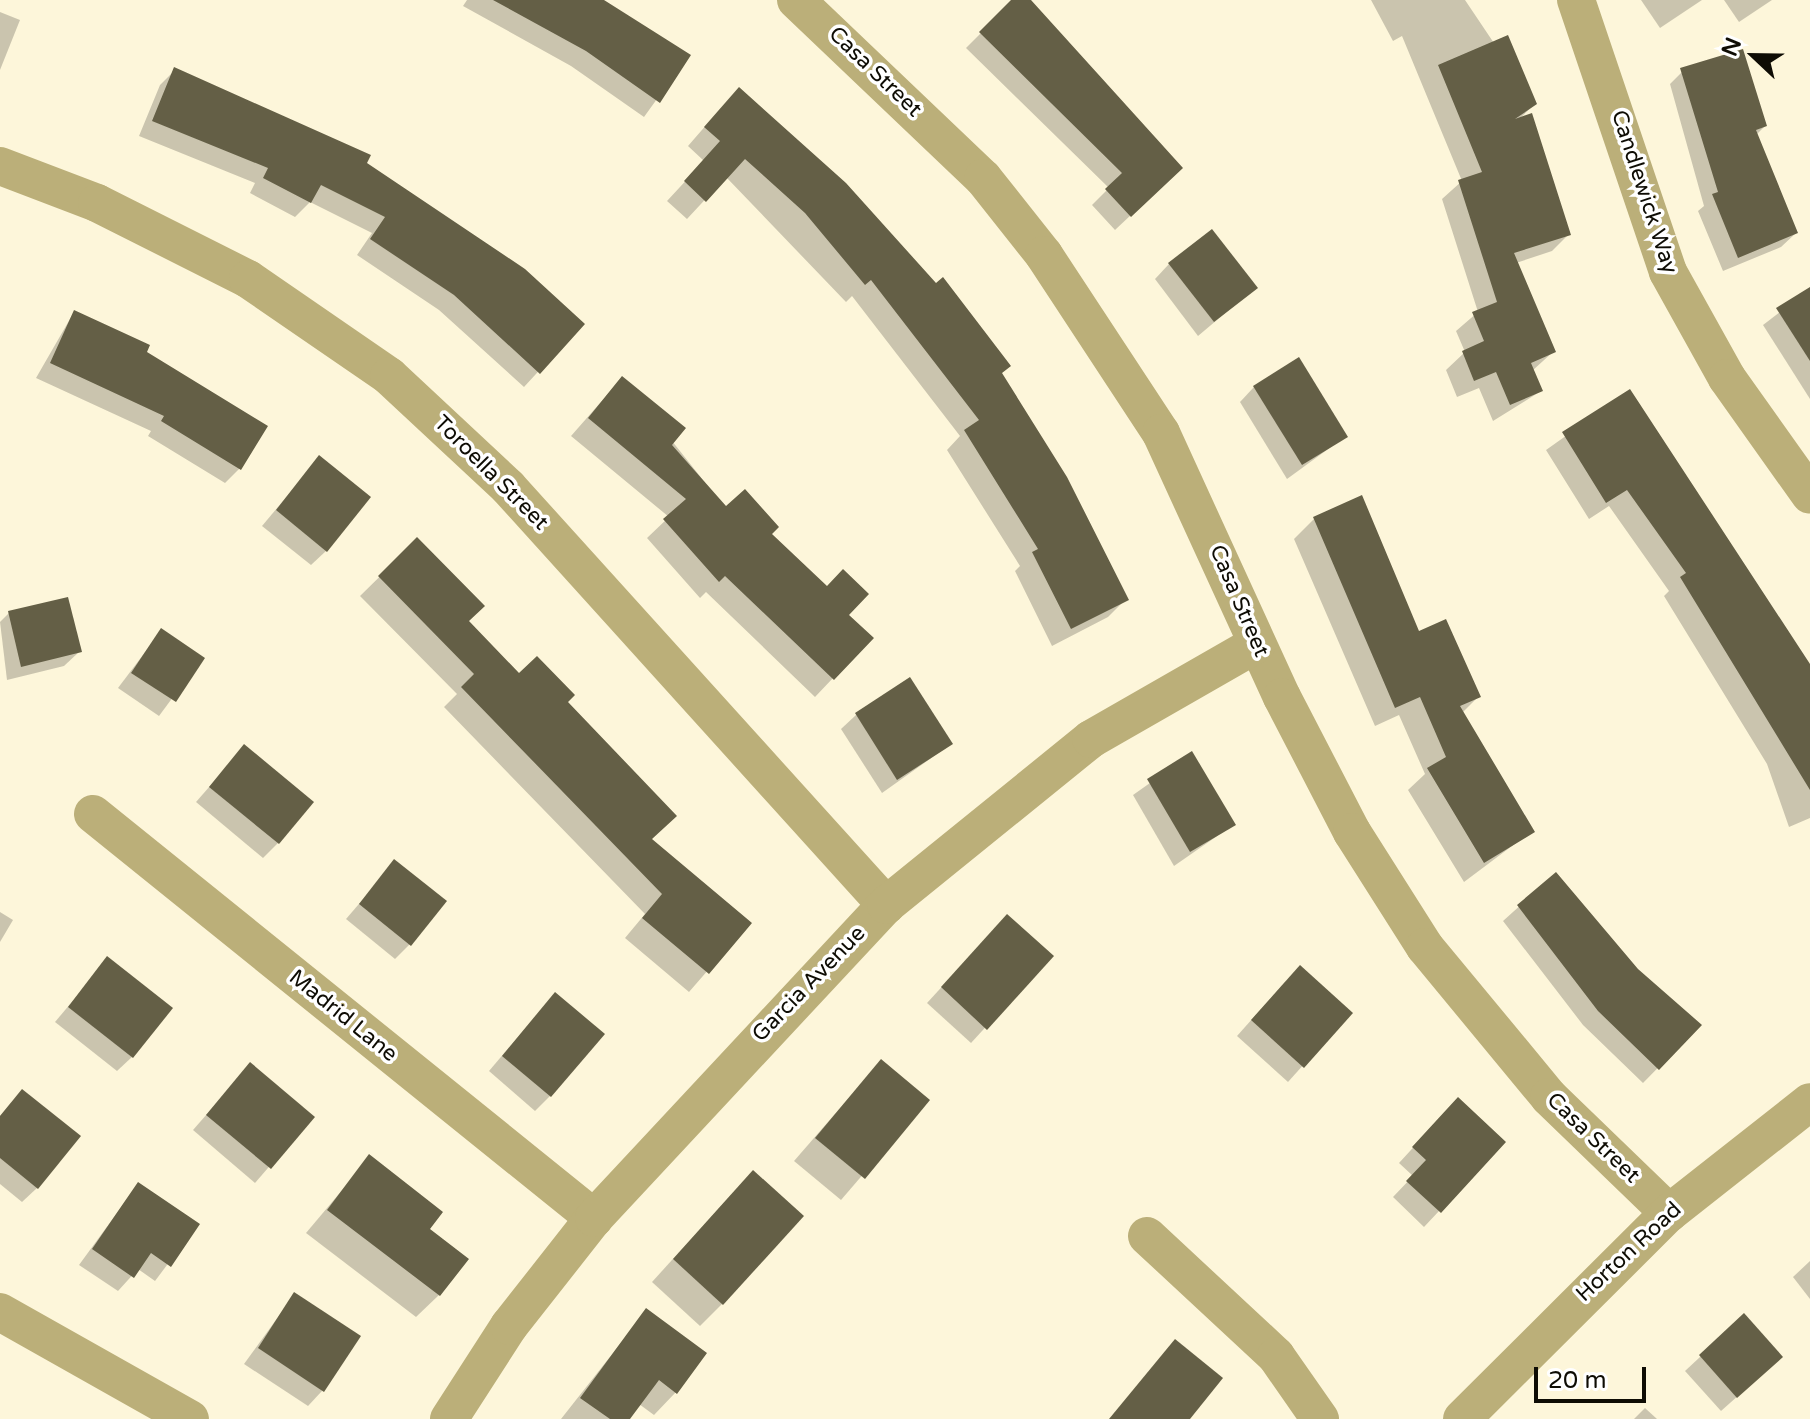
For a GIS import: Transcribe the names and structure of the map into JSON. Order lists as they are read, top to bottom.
{
  "streets": {
    "street": [
      "Casa Street",
      "Candlewick Way",
      "Toroella Street",
      "Garcia Avenue",
      "Madrid Lane",
      "Horton Road"
    ]
  },
  "crossings": [
    ["Casa Street", "Garcia Avenue"],
    ["Casa Street", "Horton Road"],
    ["Toroella Street", "Garcia Avenue"],
    ["Garcia Avenue", "Madrid Lane"]
  ],
  "scale_bar": "20 m",
  "north": "left"
}
